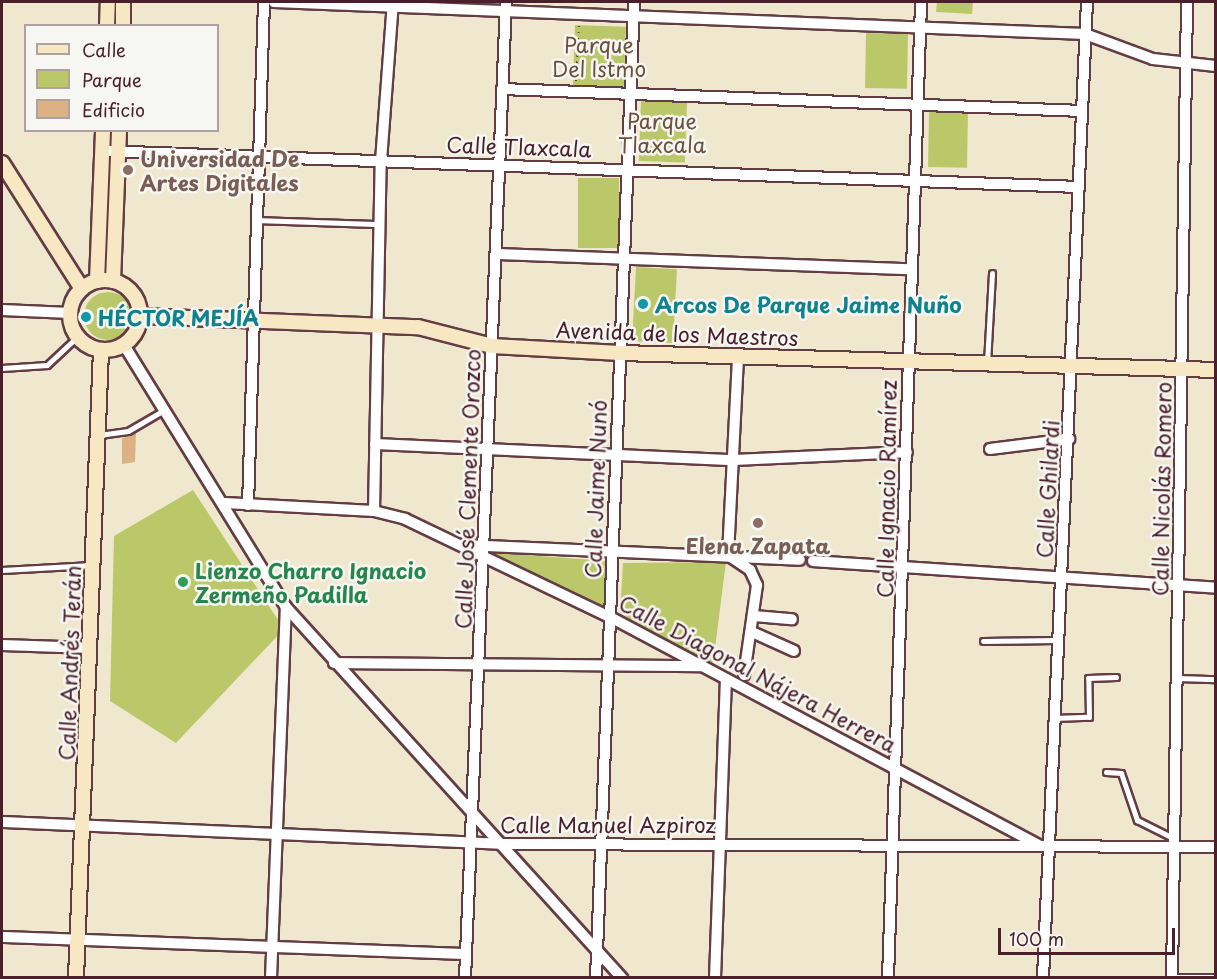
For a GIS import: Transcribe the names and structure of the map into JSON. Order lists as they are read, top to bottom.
{
  "streets": {
    "street": [
      "Calle Tlaxcala",
      "Avenida de los Maestros",
      "Calle José Clemente Orozco",
      "Calle Jaime Nunó",
      "Calle Ignacio Ramírez",
      "Calle Ghilardi",
      "Calle Nicolás Romero",
      "Calle Andrés Terán",
      "Calle Diagonal Nájera Herrera",
      "Calle Manuel Azpiroz"
    ]
  },
  "crossings": [
    ["Calle Tlaxcala", "Calle José Clemente Orozco"],
    ["Calle Tlaxcala", "Calle Jaime Nunó"],
    ["Calle Tlaxcala", "Calle Ignacio Ramírez"],
    ["Calle Tlaxcala", "Calle Ghilardi"],
    ["Avenida de los Maestros", "Calle José Clemente Orozco"],
    ["Avenida de los Maestros", "Calle Jaime Nunó"],
    ["Avenida de los Maestros", "Calle Ignacio Ramírez"],
    ["Avenida de los Maestros", "Calle Ghilardi"],
    ["Avenida de los Maestros", "Calle Nicolás Romero"],
    ["Avenida de los Maestros", "Calle Andrés Terán"],
    ["Calle José Clemente Orozco", "Calle Diagonal Nájera Herrera"],
    ["Calle José Clemente Orozco", "Calle Manuel Azpiroz"],
    ["Calle Jaime Nunó", "Calle Diagonal Nájera Herrera"],
    ["Calle Jaime Nunó", "Calle Manuel Azpiroz"],
    ["Calle Ignacio Ramírez", "Calle Diagonal Nájera Herrera"],
    ["Calle Ignacio Ramírez", "Calle Manuel Azpiroz"],
    ["Calle Ghilardi", "Calle Diagonal Nájera Herrera"],
    ["Calle Ghilardi", "Calle Manuel Azpiroz"],
    ["Calle Nicolás Romero", "Calle Manuel Azpiroz"],
    ["Calle Andrés Terán", "Calle Manuel Azpiroz"],
    ["Calle Diagonal Nájera Herrera", "Calle Manuel Azpiroz"]
  ],
  "parks": ["Parque Del Istmo", "Parque Tlaxcala"],
  "places": [
    "Universidad De Artes Digitales",
    "Arcos De Parque Jaime Nuño",
    "HÉCTOR MEJÍA",
    "Elena Zapata",
    "Lienzo Charro Ignacio Zermeño Padilla"
  ],
  "legend": ["Calle", "Parque", "Edificio"],
  "scale_bar": "100 m"
}
